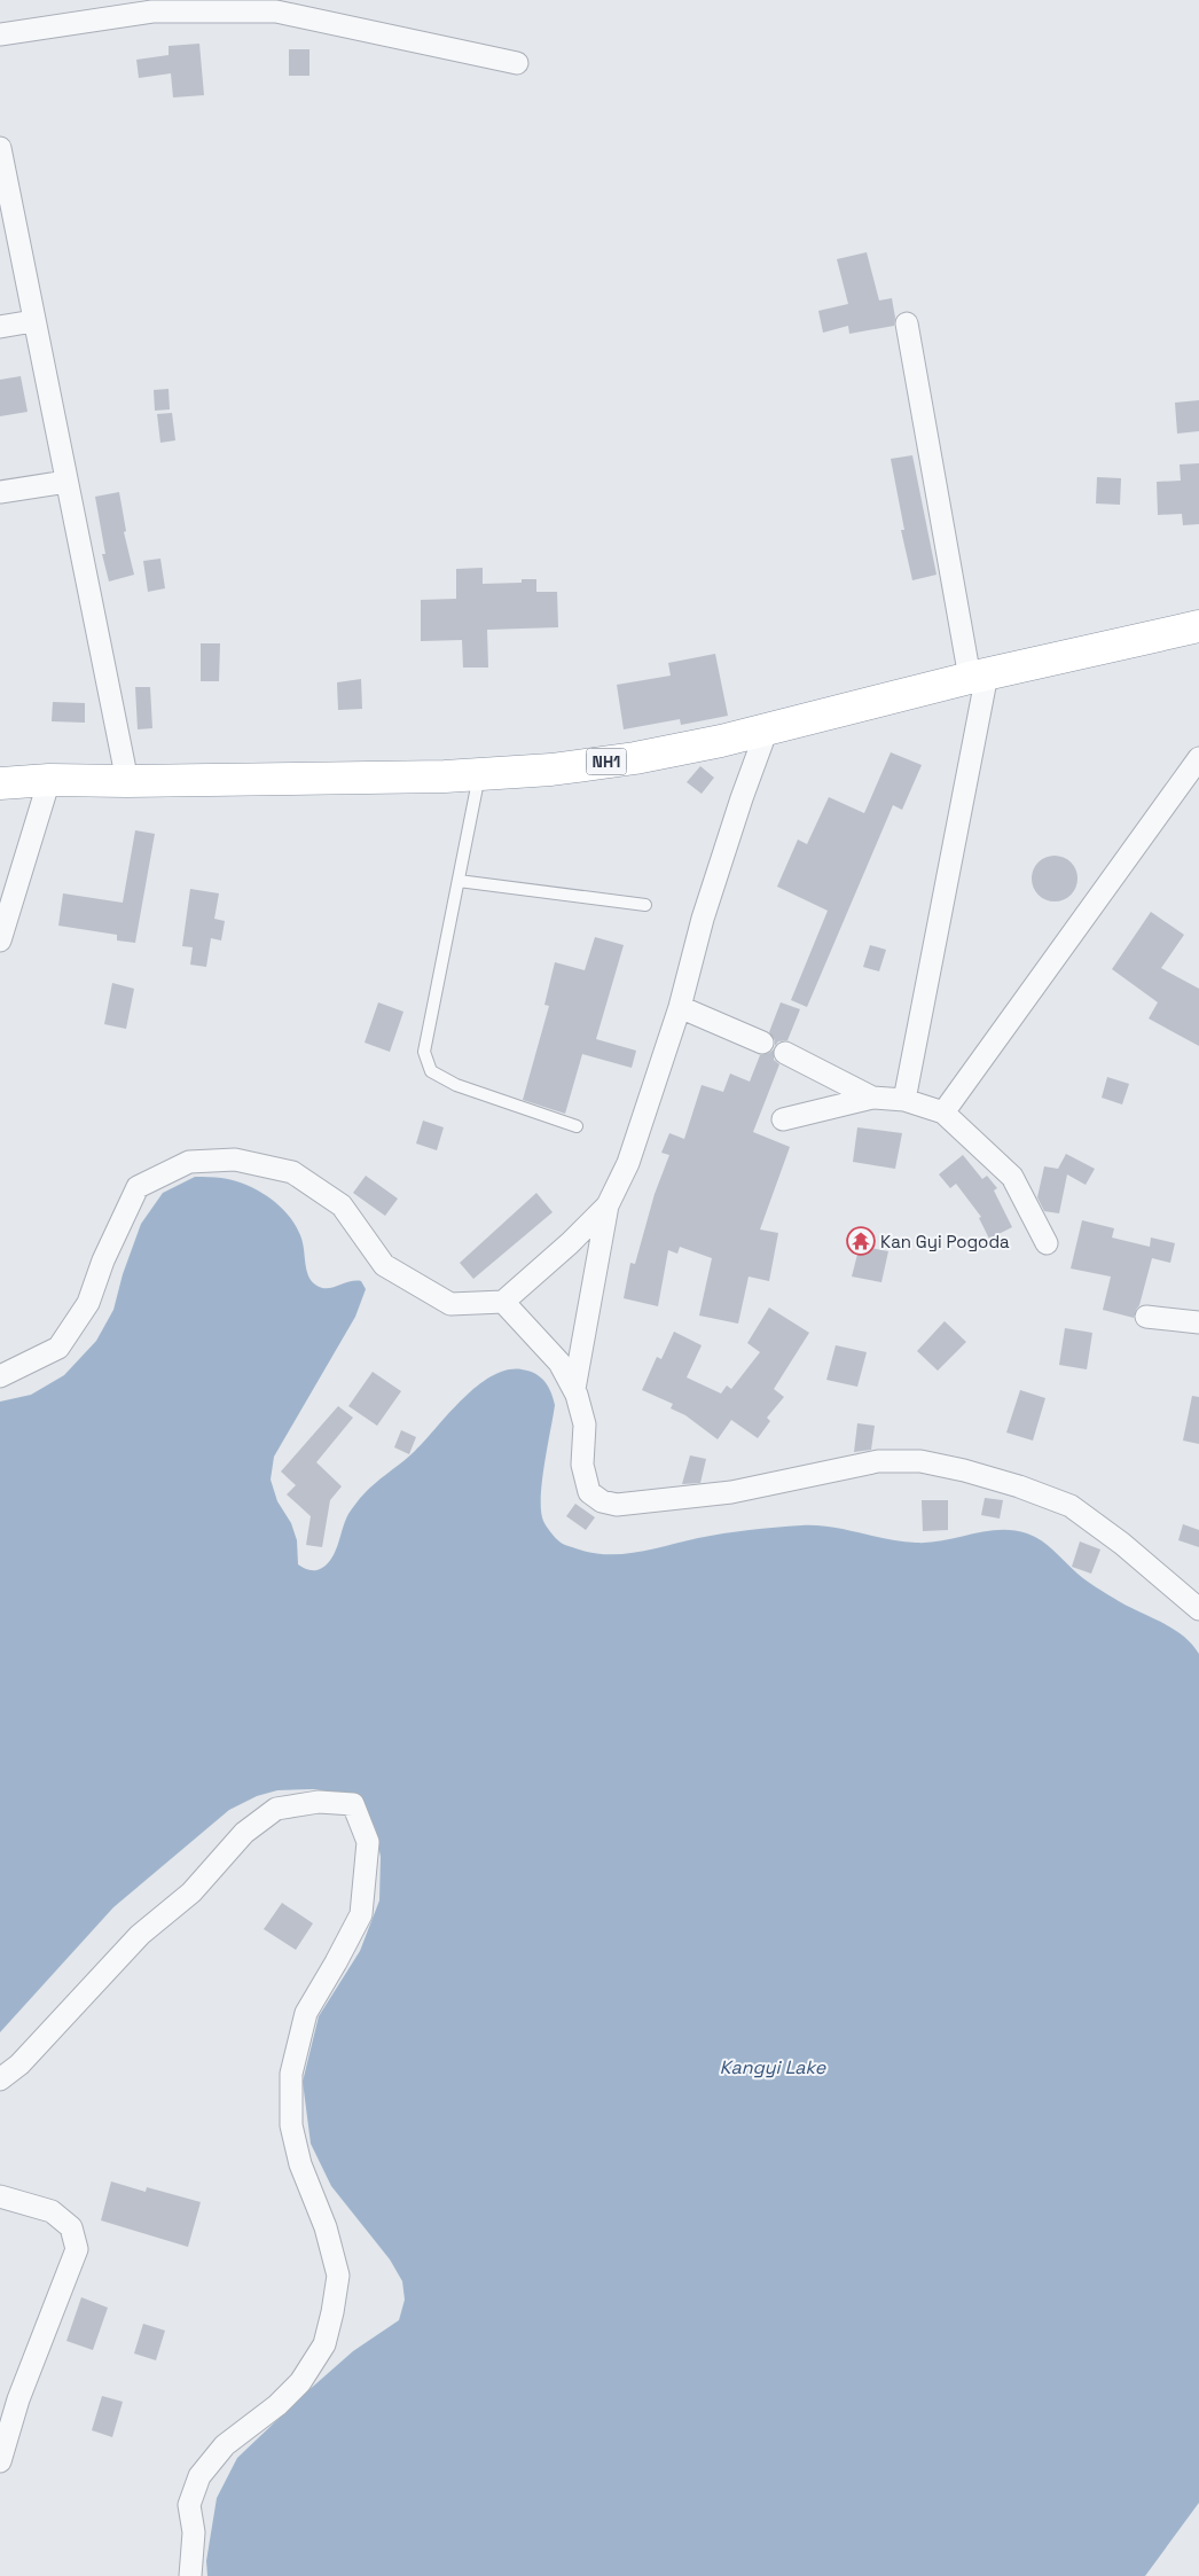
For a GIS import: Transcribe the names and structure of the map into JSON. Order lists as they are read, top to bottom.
{
  "streets": {
    "highway": ["NH1"]
  },
  "water": ["Kangyi Lake"],
  "places": {
    "temple": ["Kan Gyi Pogoda"]
  }
}
